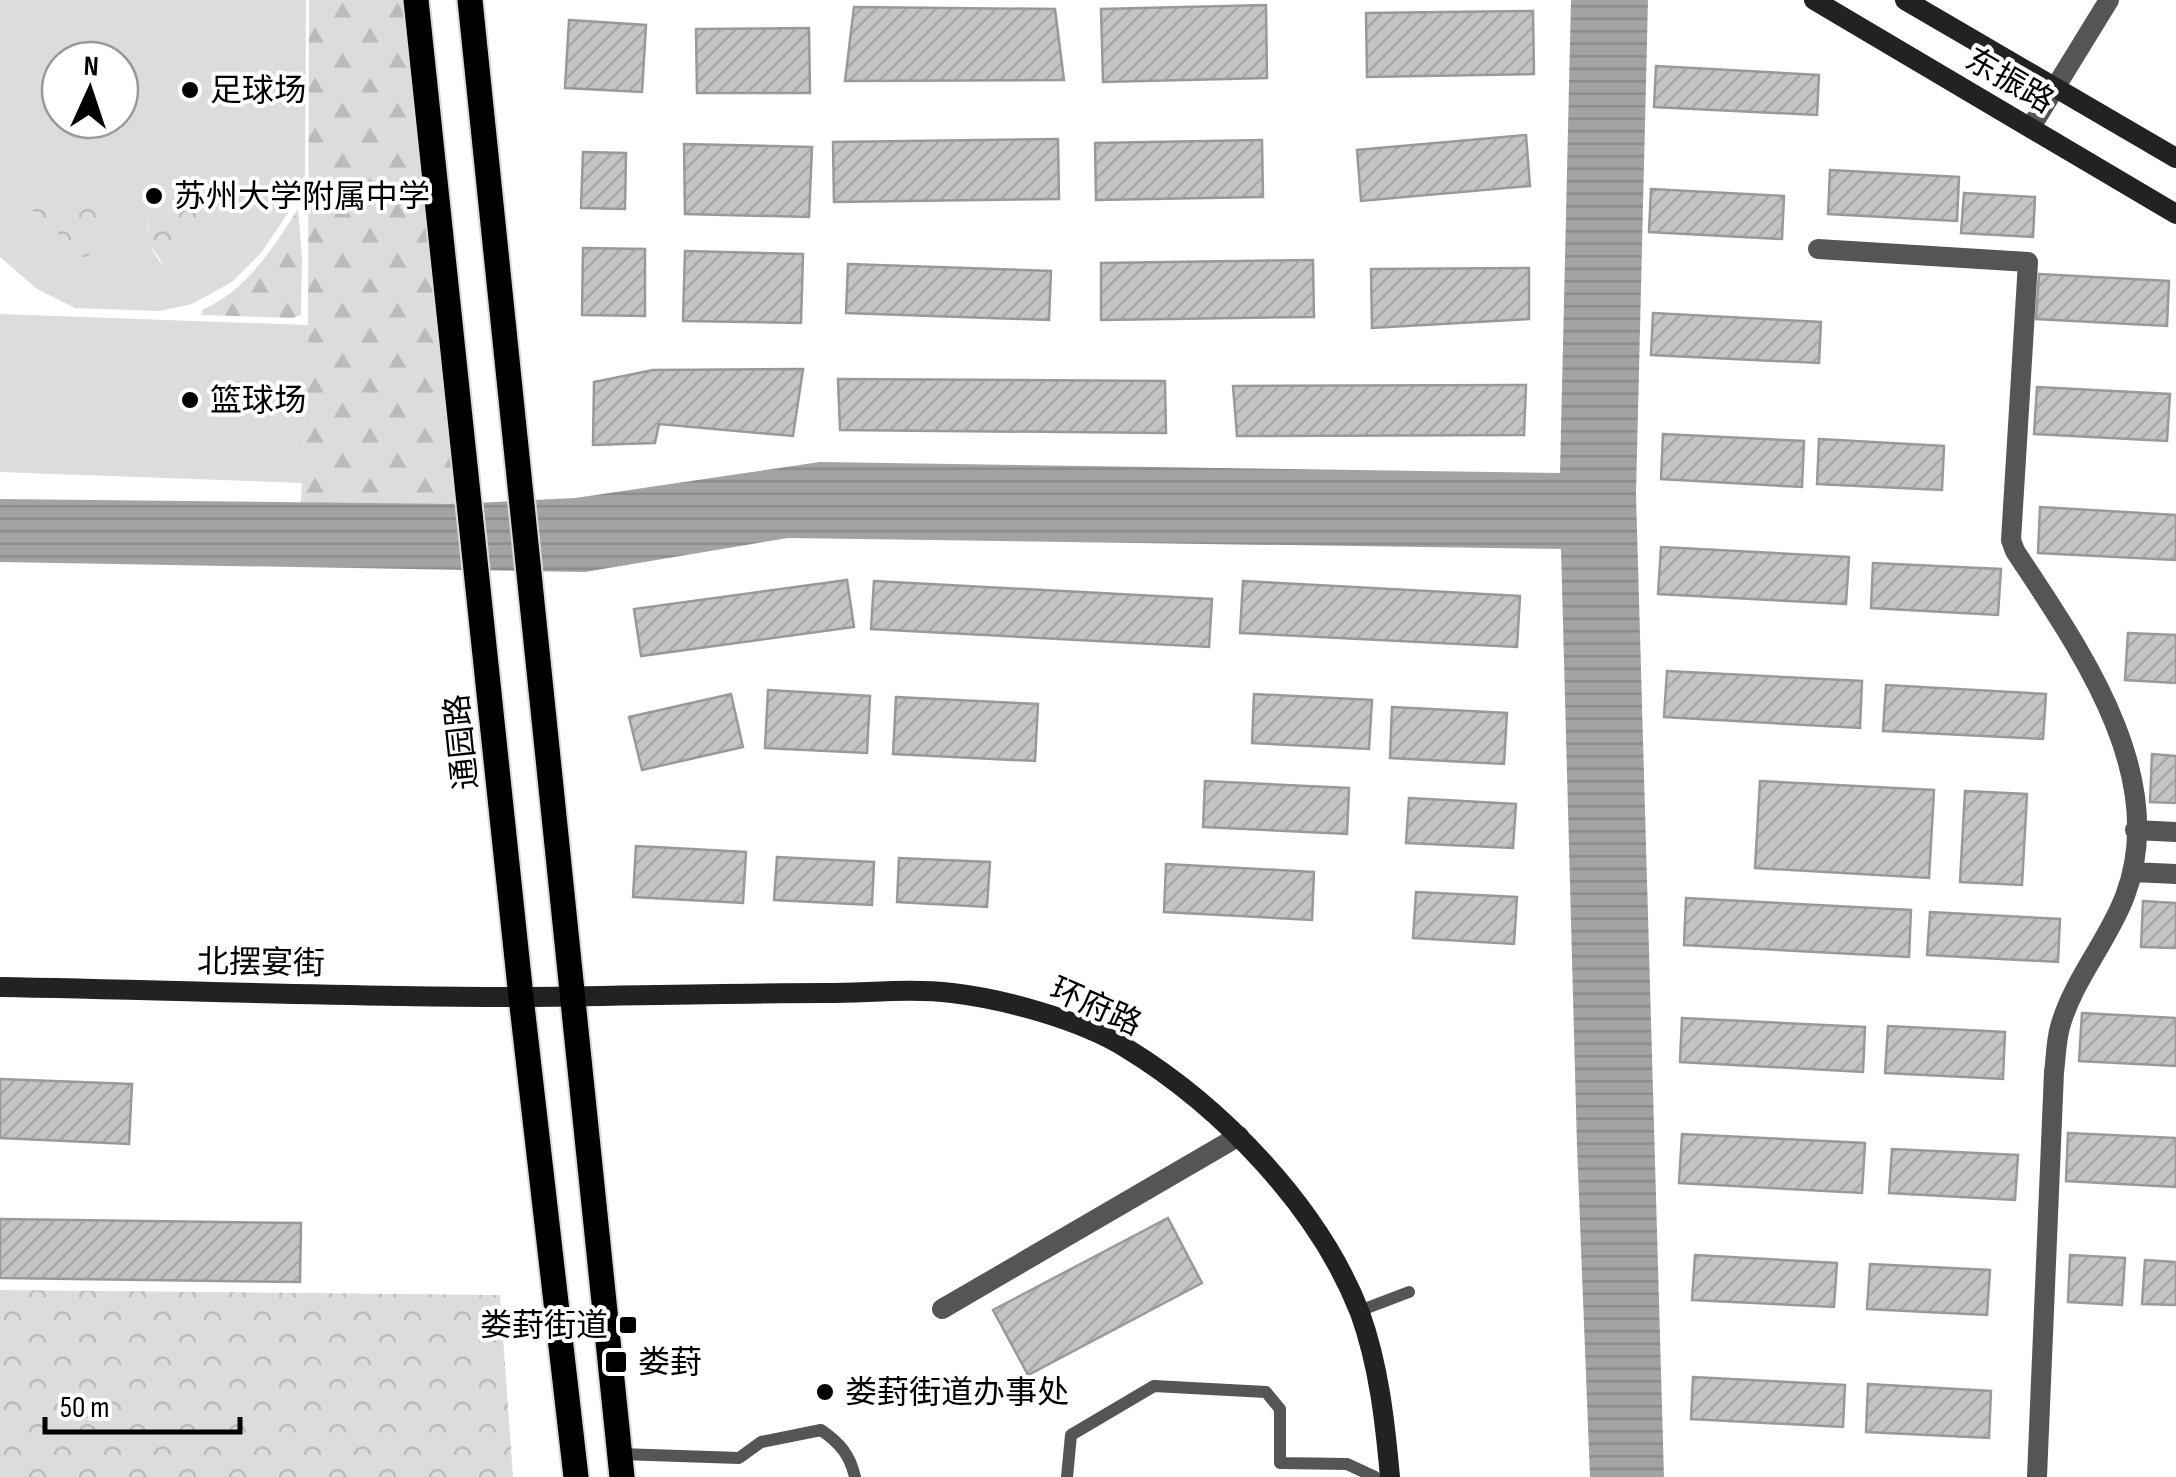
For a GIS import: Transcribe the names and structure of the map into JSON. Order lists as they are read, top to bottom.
{
  "streets": {
    "main road": ["通园路"],
    "street": ["东振路", "北摆宴街", "环府路"]
  },
  "crossings": [
    ["通园路", "北摆宴街"],
    ["通园路", "环府路"],
    ["北摆宴街", "环府路"]
  ],
  "places": {
    "other": [
      "足球场",
      "苏州大学附属中学",
      "篮球场",
      "娄葑街道办事处"
    ],
    "transit": ["娄葑街道", "娄葑"]
  },
  "scale_bar": "50 m",
  "north": "top"
}
